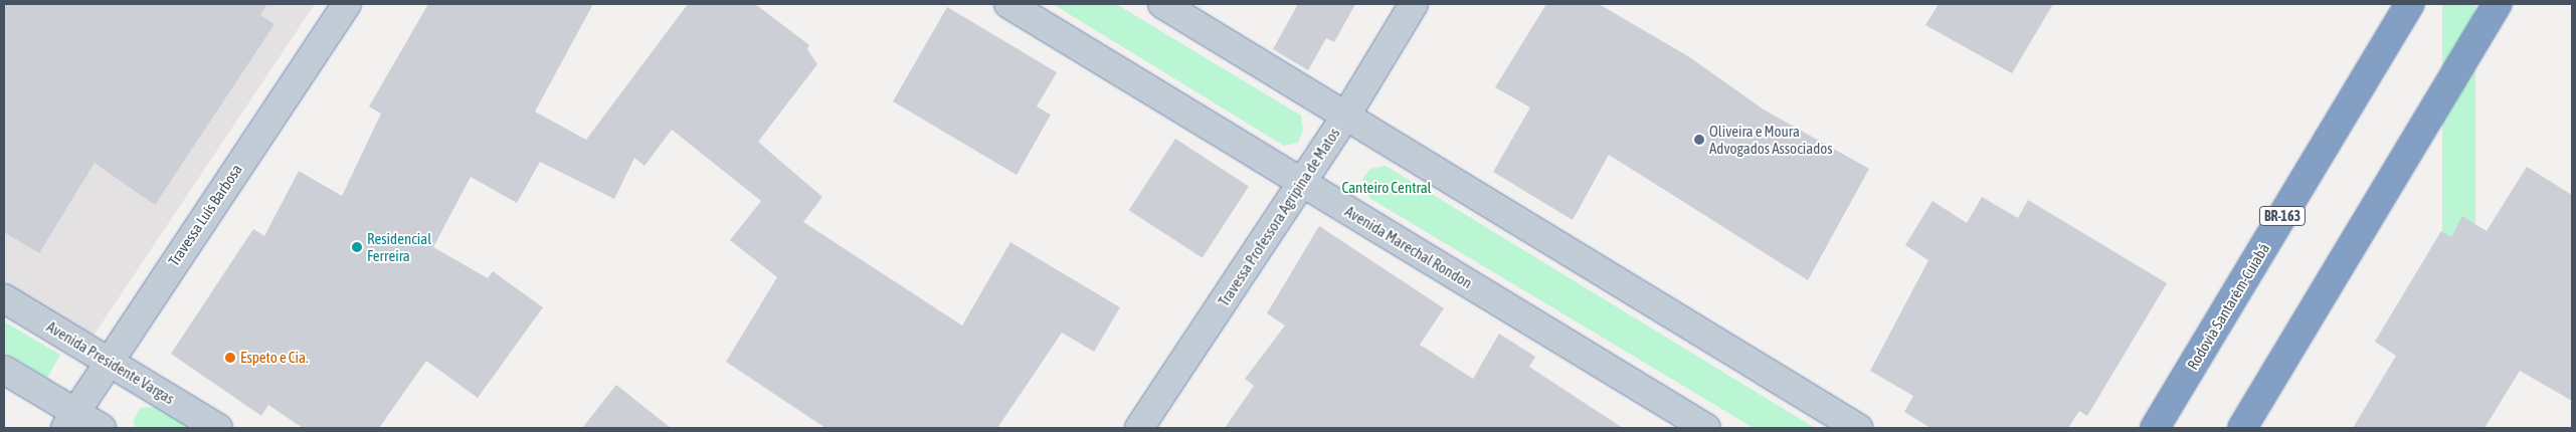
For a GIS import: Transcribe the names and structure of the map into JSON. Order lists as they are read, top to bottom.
{
  "streets": {
    "highway": ["BR-163", "Rodovia Santarém-Cuiabá"],
    "street": [
      "Travessa Luís Barbosa",
      "Travessa Professora Agripina de Matos",
      "Avenida Marechal Rondon",
      "Avenida Presidente Vargas"
    ]
  },
  "crossings": [
    ["Travessa Luís Barbosa", "Avenida Presidente Vargas"],
    ["Travessa Professora Agripina de Matos", "Avenida Marechal Rondon"]
  ],
  "parks": ["Canteiro Central"],
  "places": ["Oliveira e Moura Advogados Associados", "Residencial Ferreira", "Espeto e Cia."]
}
